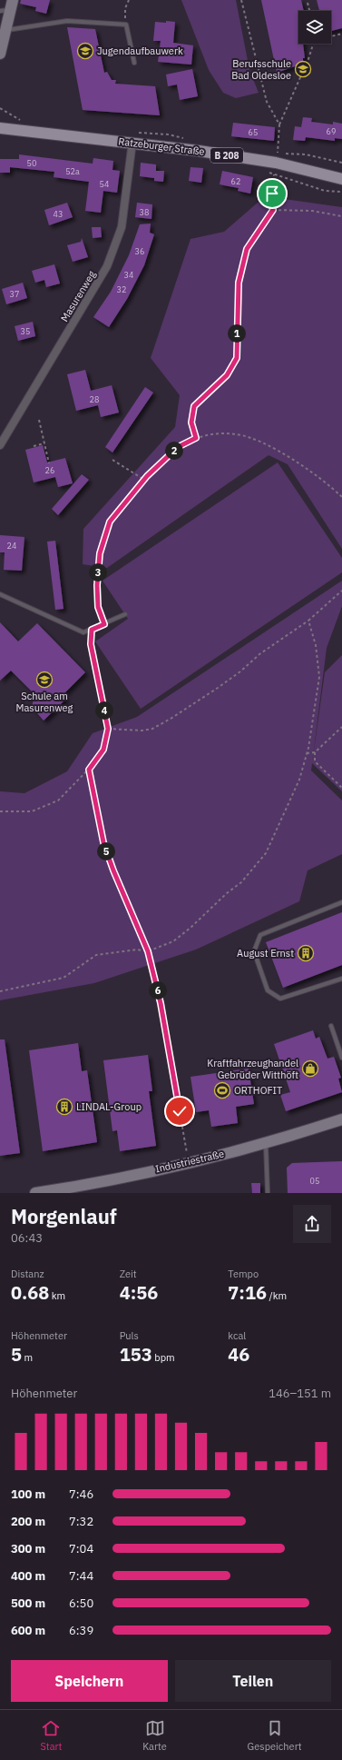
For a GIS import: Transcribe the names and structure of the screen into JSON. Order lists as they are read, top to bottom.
{
  "streets": {
    "main road": ["Ratzeburger Straße", "B 208", "Industriestraße"],
    "street": ["Masurenweg"]
  },
  "crossings": [
    ["Ratzeburger Straße", "Masurenweg"]
  ],
  "places": {
    "school or university": ["Jugendaufbauwerk", "Berufsschule Bad Oldesloe", "Schule am Masurenweg"],
    "building": ["August Ernst", "LINDAL-Group"],
    "shop": ["Kraftfahrzeughandel Gebrüder Witthöft"],
    "sports": ["ORTHOFIT"]
  },
  "house_numbers": [
    "69",
    "65",
    "50",
    "52a",
    "62",
    "54",
    "38",
    "43",
    "36",
    "34",
    "32",
    "37",
    "35",
    "28",
    "26",
    "24",
    "05"
  ],
  "page": {
    "pins": [
      "1",
      "2",
      "3",
      "4",
      "5",
      "6"
    ],
    "heading": ["Morgenlauf", "06:43"],
    "stats": [
      ["Distanz", "0.68 km"],
      ["Zeit", "4:56"],
      ["Tempo", "7:16 /km"],
      ["Höhenmeter", "5 m"],
      ["Puls", "153 bpm"],
      ["kcal", "46"]
    ],
    "chart": ["Höhenmeter", "146–151 m"],
    "list": [
      {
        "name": "100 m",
        "note": "7:46"
      },
      {
        "name": "200 m",
        "note": "7:32"
      },
      {
        "name": "300 m",
        "note": "7:04"
      },
      {
        "name": "400 m",
        "note": "7:44"
      },
      {
        "name": "500 m",
        "note": "6:50"
      },
      {
        "name": "600 m",
        "note": "6:39"
      }
    ],
    "buttons": ["Speichern", "Teilen"],
    "tabs": ["Start", "Karte", "Gespeichert"]
  }
}
